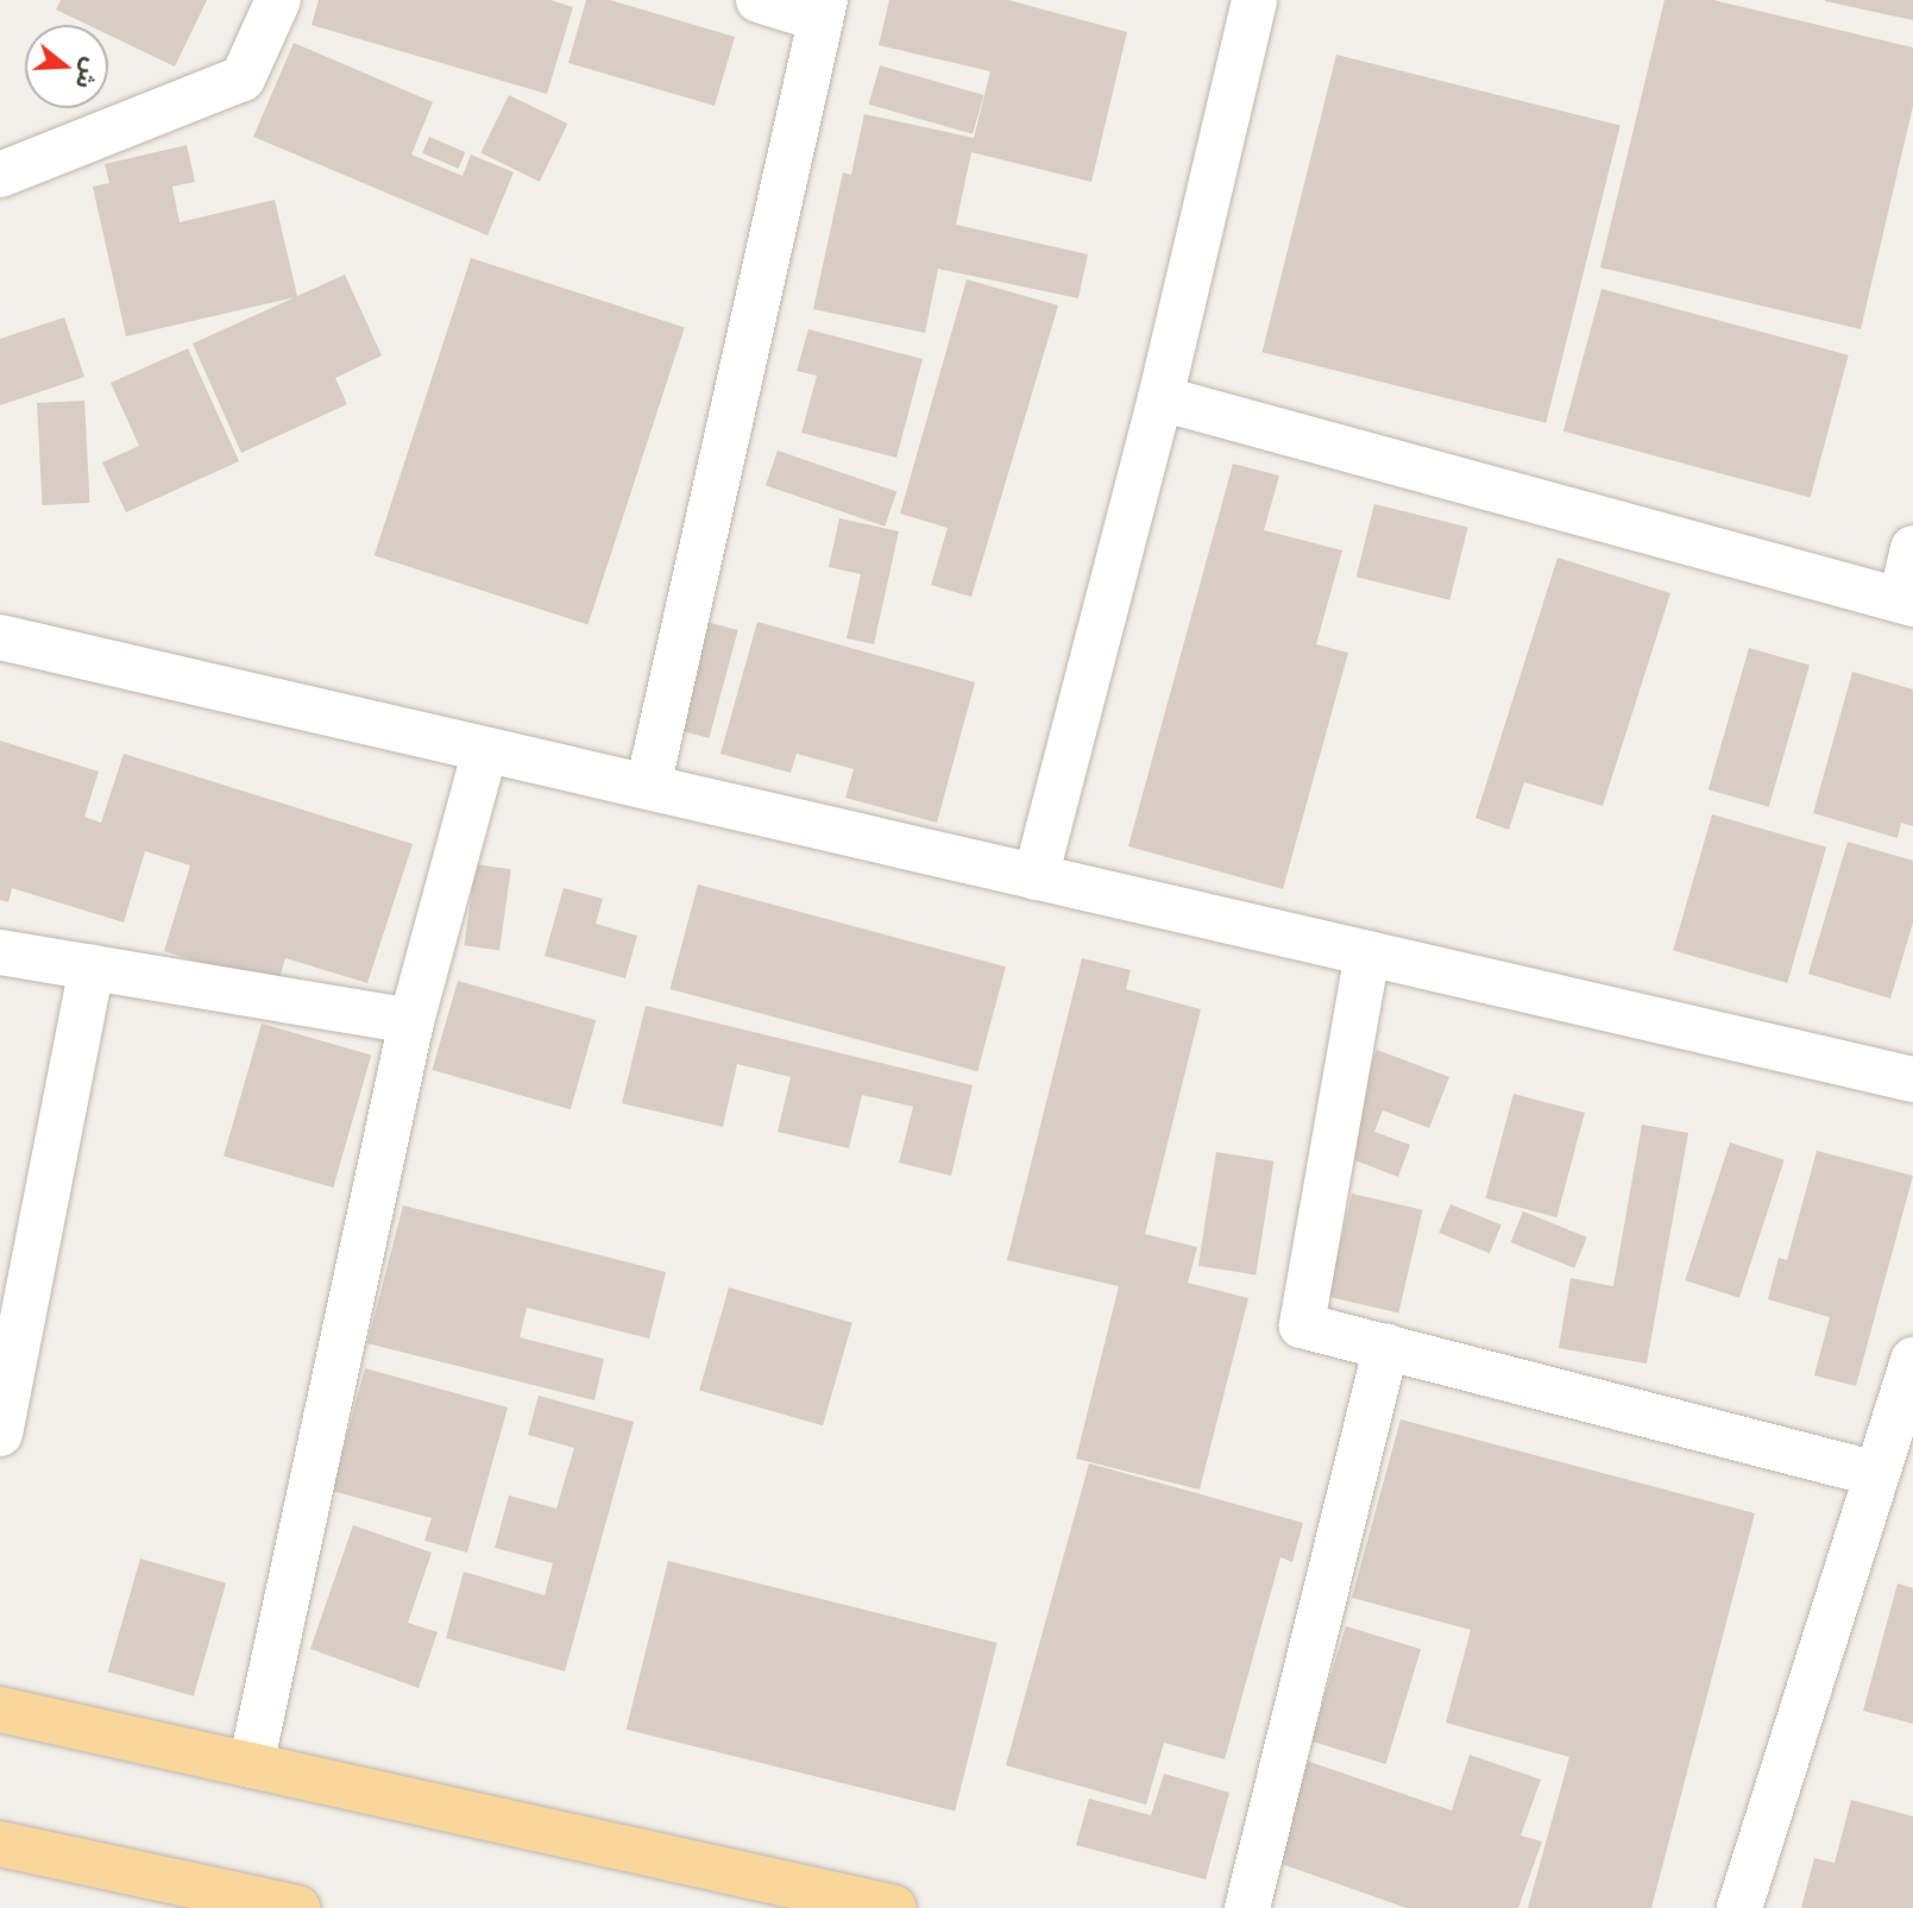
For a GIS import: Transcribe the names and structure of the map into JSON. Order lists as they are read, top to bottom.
{
  "north": "right"
}
